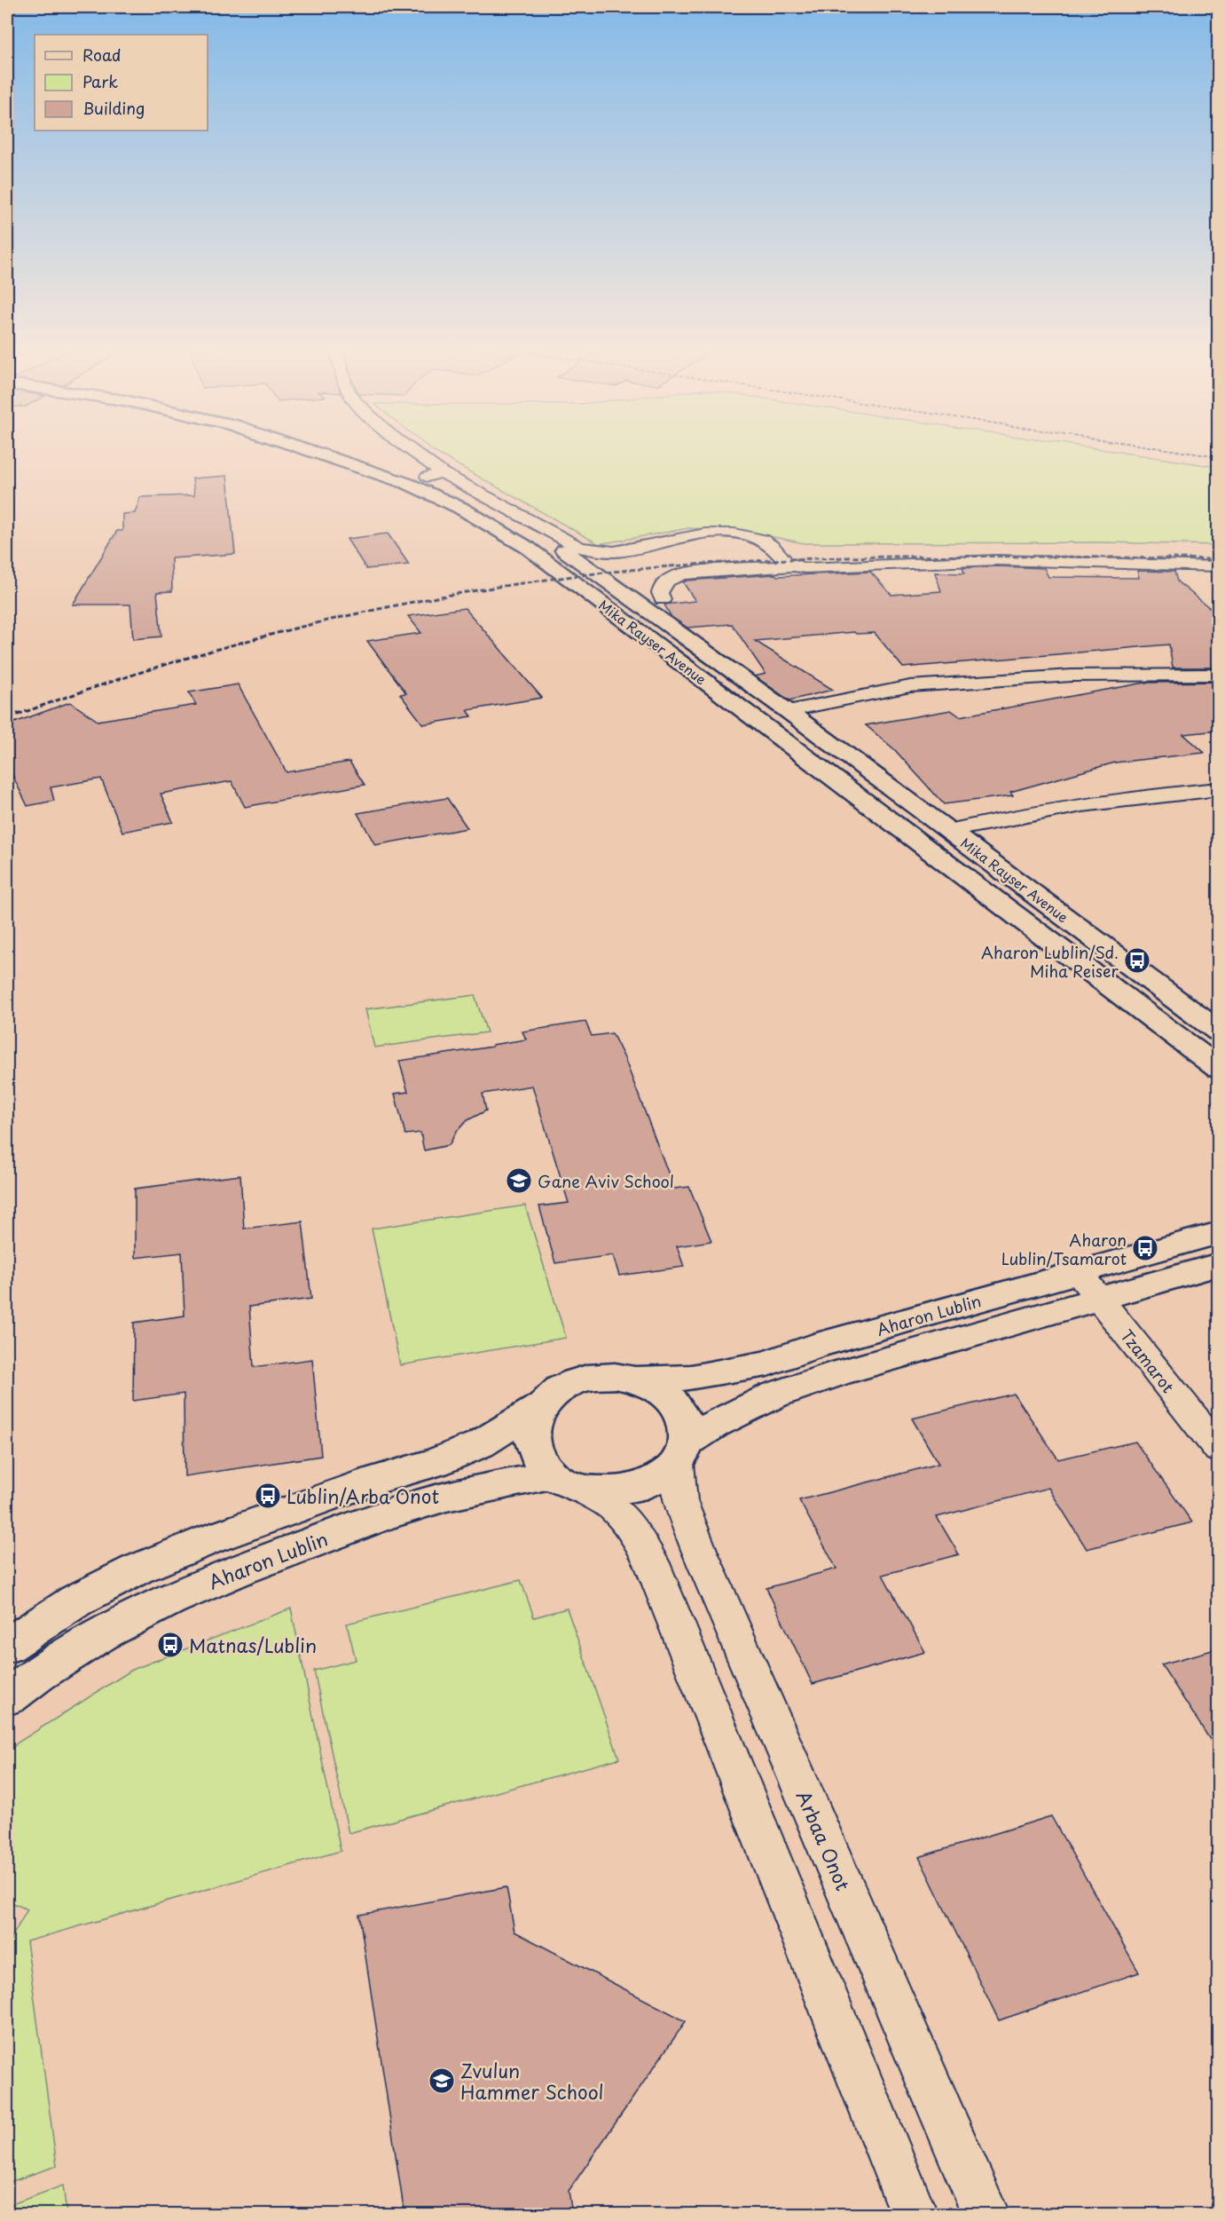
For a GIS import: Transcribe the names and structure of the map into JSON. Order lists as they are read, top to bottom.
{
  "streets": {
    "street": [
      "Mika Rayser Avenue",
      "Aharon Lublin",
      "Tzamarot",
      "Arbaa Onot"
    ]
  },
  "crossings": [
    ["Aharon Lublin", "Tzamarot"],
    ["Aharon Lublin", "Arbaa Onot"]
  ],
  "places": {
    "bus stop": [
      "Aharon Lublin/Sd. Miha Reiser",
      "Aharon Lublin/Tsamarot",
      "Lublin/Arba Onot",
      "Matnas/Lublin"
    ],
    "school or university": ["Gane Aviv School", "Zvulun Hammer School"]
  },
  "legend": ["Road", "Park", "Building"]
}
